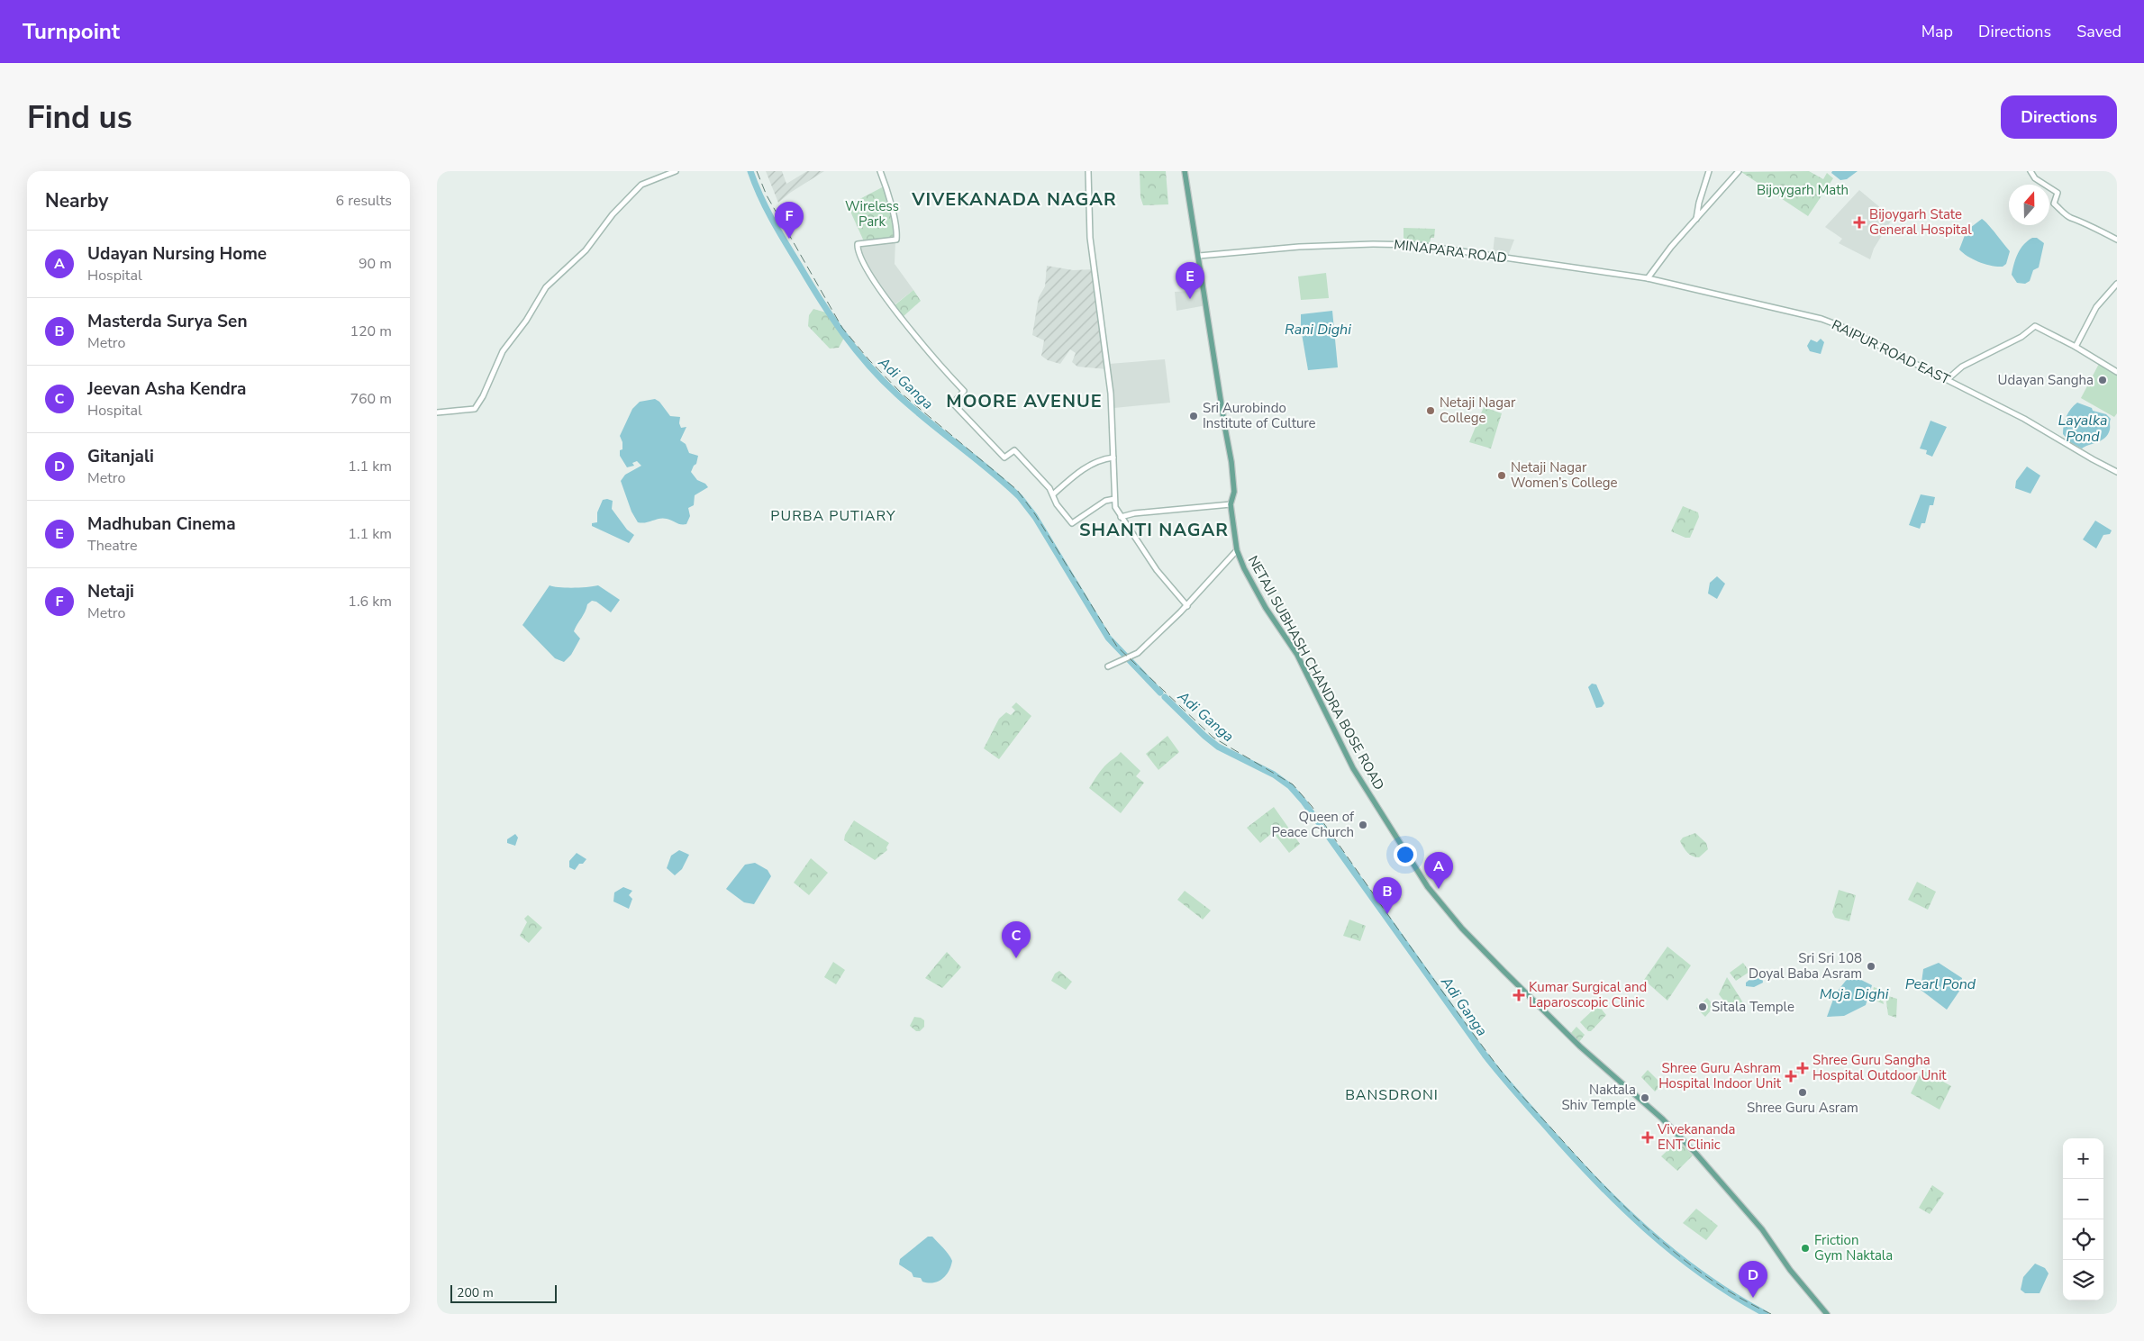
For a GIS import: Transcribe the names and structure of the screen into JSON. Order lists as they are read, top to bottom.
{
  "streets": {
    "main road": ["NETAJI SUBHASH CHANDRA BOSE ROAD"],
    "street": ["MINAPARA ROAD", "RAIPUR ROAD EAST"]
  },
  "crossings": [
    ["MINAPARA ROAD", "RAIPUR ROAD EAST"],
    ["MINAPARA ROAD", "NETAJI SUBHASH CHANDRA BOSE ROAD"]
  ],
  "districts": [
    "VIVEKANADA NAGAR",
    "MOORE AVENUE",
    "PURBA PUTIARY",
    "SHANTI NAGAR",
    "BANSDRONI"
  ],
  "water": [
    "Rani Dighi",
    "Adi Ganga",
    "Layalka Pond",
    "Pearl Pond",
    "Moja Dighi"
  ],
  "parks": ["Bijoygarh Math", "Wireless Park"],
  "places": {
    "health": [
      "Bijoygarh State General Hospital",
      "Kumar Surgical and Laparoscopic Clinic",
      "Shree Guru Sangha Hospital Outdoor Unit",
      "Shree Guru Ashram Hospital Indoor Unit",
      "Vivekananda ENT Clinic"
    ],
    "other": [
      "Udayan Sangha",
      "Netaji Nagar College",
      "Sri Aurobindo Institute of Culture",
      "Netaji Nagar Women’s College",
      "Queen of Peace Church",
      "Sri Sri 108 Doyal Baba Asram",
      "Sitala Temple",
      "Shree Guru Asram",
      "Naktala Shiv Temple",
      "Friction Gym Naktala"
    ]
  },
  "scale_bar": "200 m",
  "north": "top",
  "page": {
    "header": "Turnpoint",
    "nav": ["Map", "Directions", "Saved"],
    "buttons": "Directions",
    "title": "Find us",
    "heading": ["Nearby", "6 results"],
    "pins": [
      "F",
      "E",
      "A",
      "B",
      "C",
      "D"
    ],
    "list": [
      {
        "mark": "A",
        "name": "Udayan Nursing Home",
        "note": "Hospital",
        "value": "90 m"
      },
      {
        "mark": "B",
        "name": "Masterda Surya Sen",
        "note": "Metro",
        "value": "120 m"
      },
      {
        "mark": "C",
        "name": "Jeevan Asha Kendra",
        "note": "Hospital",
        "value": "760 m"
      },
      {
        "mark": "D",
        "name": "Gitanjali",
        "note": "Metro",
        "value": "1.1 km"
      },
      {
        "mark": "E",
        "name": "Madhuban Cinema",
        "note": "Theatre",
        "value": "1.1 km"
      },
      {
        "mark": "F",
        "name": "Netaji",
        "note": "Metro",
        "value": "1.6 km"
      }
    ],
    "map_buttons": ["+", "−"],
    "scale": "200 m"
  }
}
